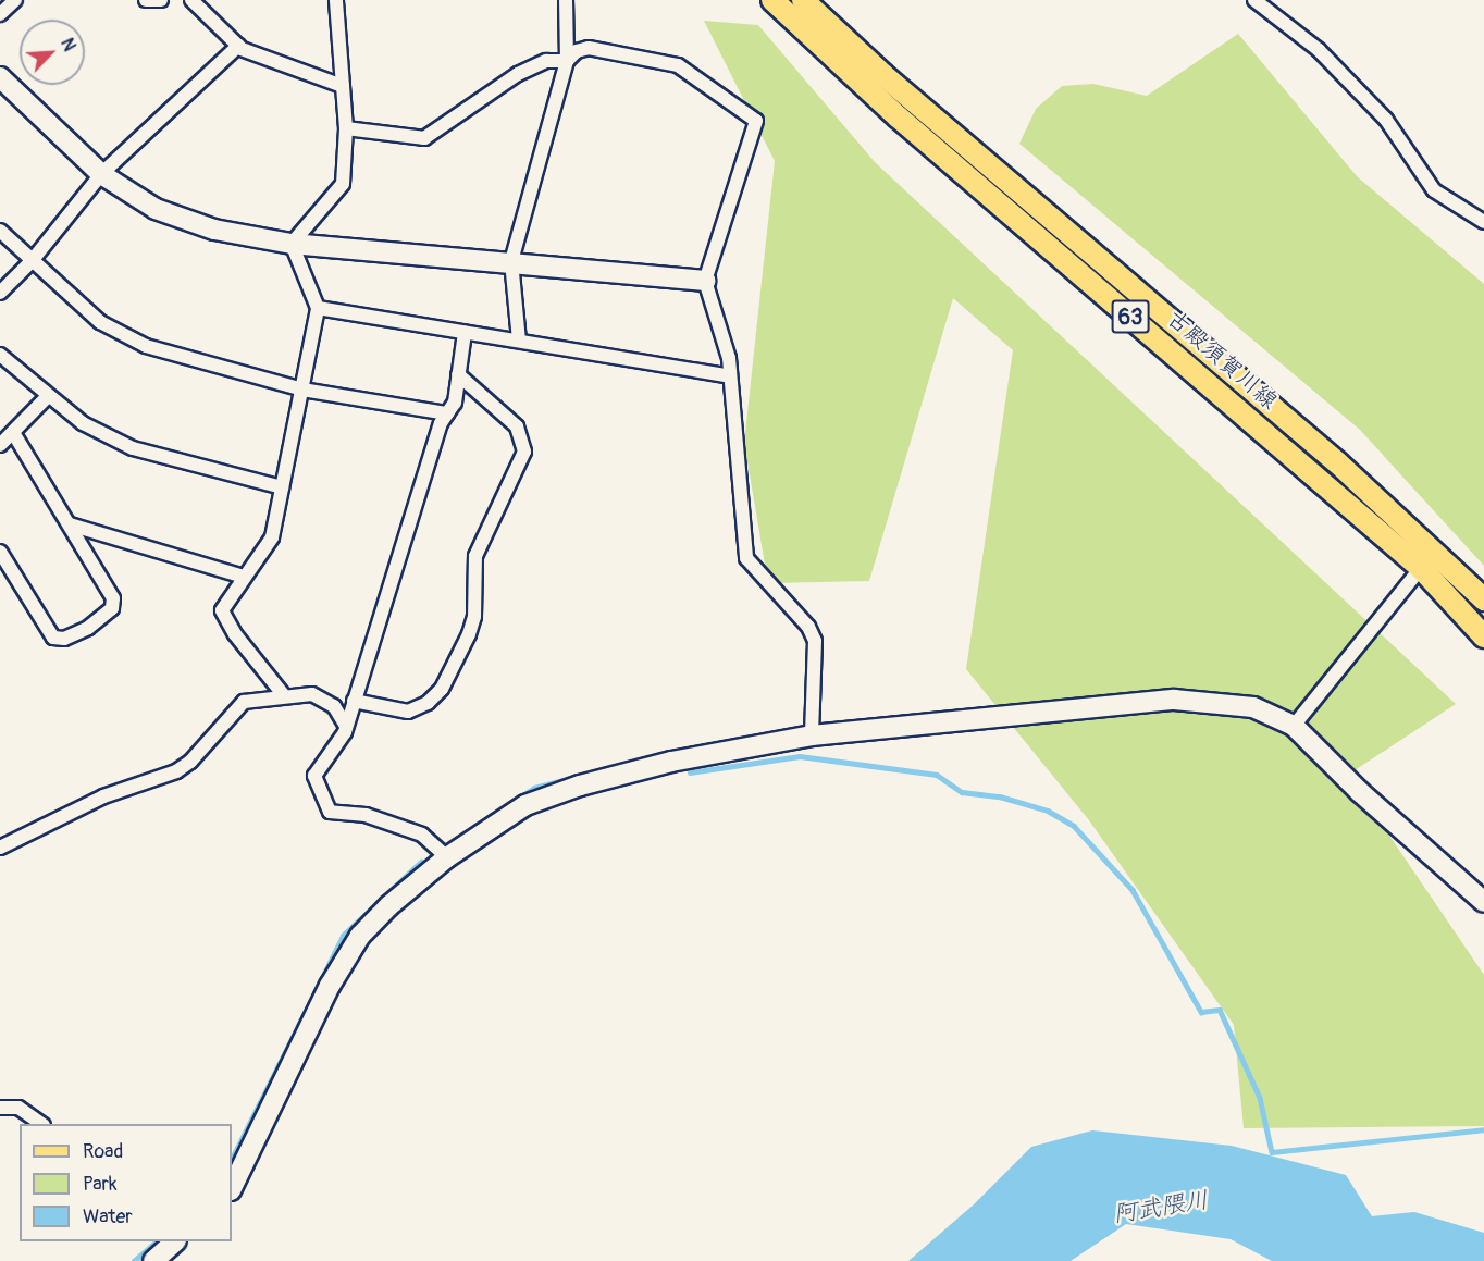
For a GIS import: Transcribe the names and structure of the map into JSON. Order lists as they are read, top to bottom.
{
  "streets": {
    "main road": ["63", "古殿須賀川線"]
  },
  "water": ["阿武隈川"],
  "legend": ["Road", "Park", "Water"],
  "north": "top right"
}
